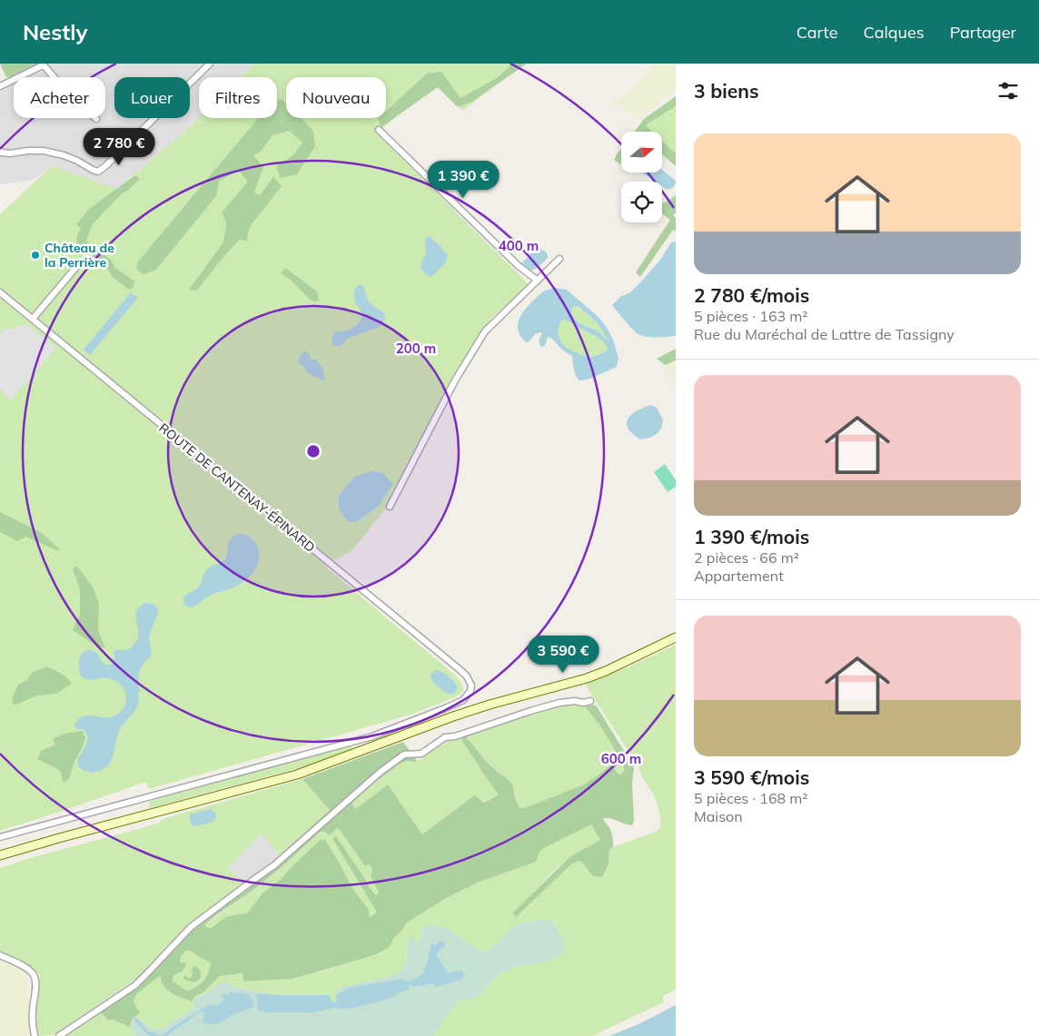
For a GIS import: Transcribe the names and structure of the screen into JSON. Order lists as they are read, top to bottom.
{
  "streets": {
    "street": ["ROUTE DE CANTENAY-ÉPINARD"]
  },
  "places": ["Château de la Perrière"],
  "north": "right",
  "page": {
    "header": "Nestly",
    "nav": ["Carte", "Calques", "Partager"],
    "heading": "3 biens",
    "chip": [
      "Acheter",
      "Louer",
      "Filtres",
      "Nouveau"
    ],
    "list": [
      {
        "name": "2 780 €/mois",
        "note": "5 pièces · 163 m² · Rue du Maréchal de Lattre de Tassigny"
      },
      {
        "name": "1 390 €/mois",
        "note": "2 pièces · 66 m² · Appartement"
      },
      {
        "name": "3 590 €/mois",
        "note": "5 pièces · 168 m² · Maison"
      }
    ],
    "price": ["2 780 €", "1 390 €", "3 590 €"]
  },
  "rings": ["400 m", "200 m", "600 m"]
}
